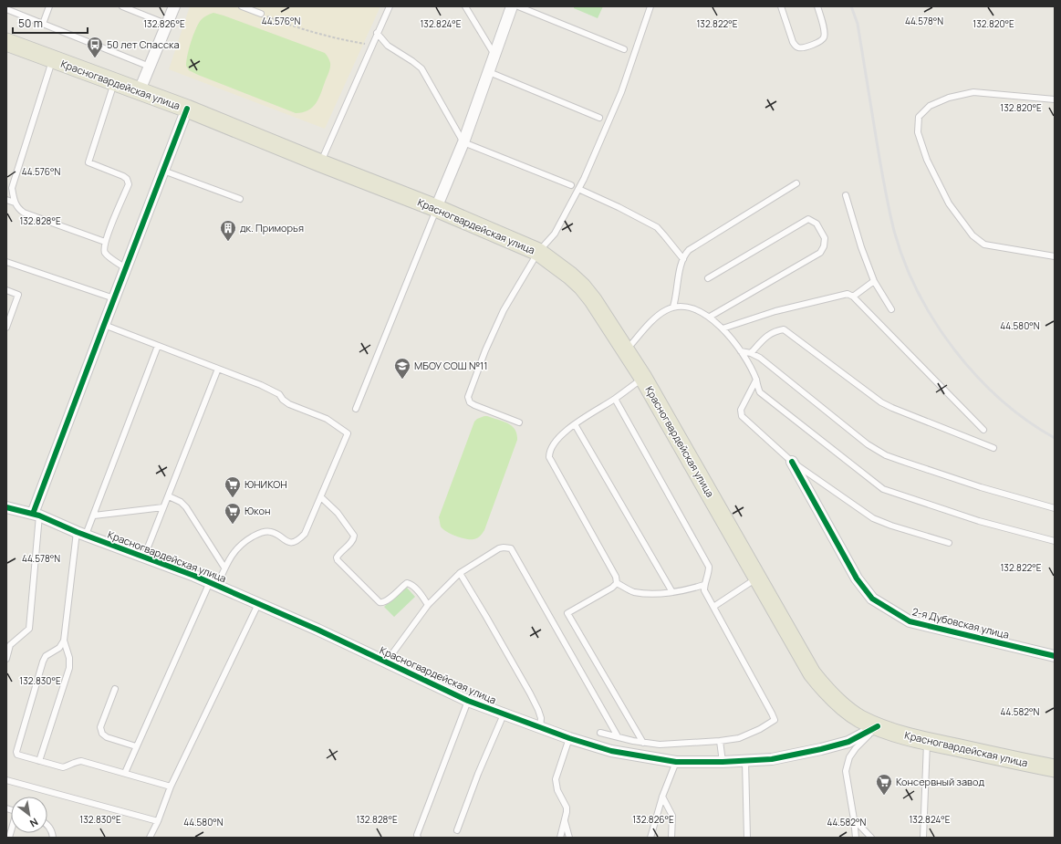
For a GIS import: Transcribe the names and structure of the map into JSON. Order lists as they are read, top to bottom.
{
  "streets": {
    "main road": ["Красногвардейская улица"],
    "street": ["2-я Дубовская улица"]
  },
  "places": {
    "bus stop": ["50 лет Спасска"],
    "building": ["дк. Приморья"],
    "school or university": ["МБОУ СОШ №11"],
    "supermarket": ["ЮНИКОН", "Юкон", "Консервный завод"]
  },
  "scale_bar": "50 m",
  "north": "bottom right",
  "coordinates": [
    "44.576°N",
    "44.578°N",
    "132.826°E",
    "132.824°E",
    "132.820°E",
    "132.822°E",
    "132.828°E",
    "44.580°N",
    "132.830°E",
    "44.582°N"
  ]
}
